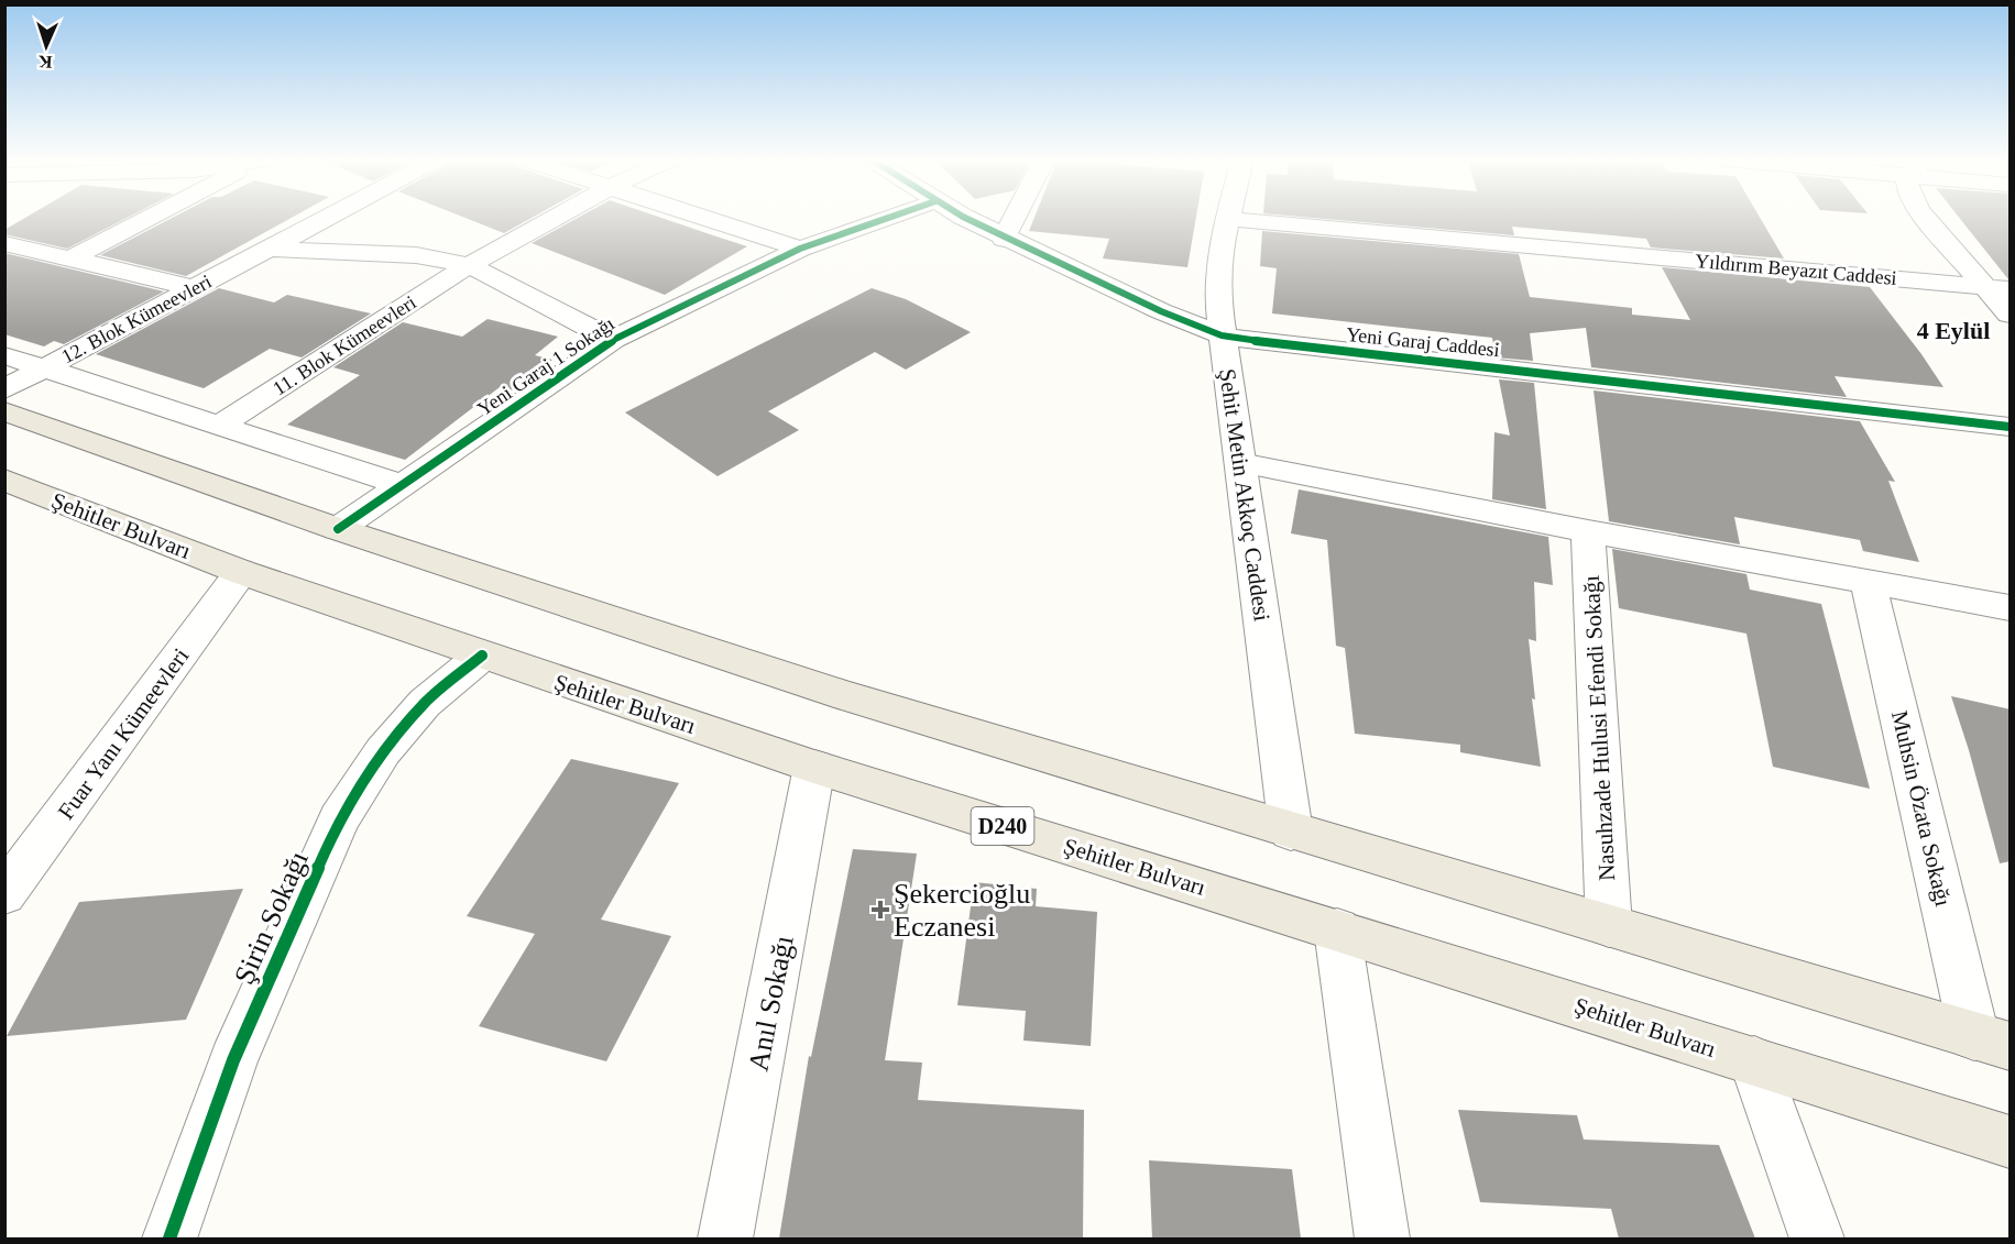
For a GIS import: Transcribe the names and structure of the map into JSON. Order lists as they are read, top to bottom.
{
  "streets": {
    "main road": ["Şehitler Bulvarı", "D240"],
    "street": [
      "Yıldırım Beyazıt Caddesi",
      "12. Blok Kümeevleri",
      "Yeni Garaj Caddesi",
      "11. Blok Kümeevleri",
      "Yeni Garaj 1 Sokağı",
      "Şehit Metin Akkoç Caddesi",
      "Nasuhzade Hulusi Efendi Sokağı",
      "Fuar Yanı Kümeevleri",
      "Muhsin Özata Sokağı",
      "Şirin Sokağı",
      "Anıl Sokağı"
    ]
  },
  "crossings": [
    ["Yıldırım Beyazıt Caddesi", "Şehit Metin Akkoç Caddesi"],
    ["Yeni Garaj Caddesi", "Şehit Metin Akkoç Caddesi"],
    ["Şehitler Bulvarı", "Fuar Yanı Kümeevleri"],
    ["Şehitler Bulvarı", "Şirin Sokağı"],
    ["Şehitler Bulvarı", "Anıl Sokağı"]
  ],
  "districts": ["4 Eylül"],
  "places": {
    "health": ["Şekercioğlu Eczanesi"]
  },
  "north": "bottom"
}
